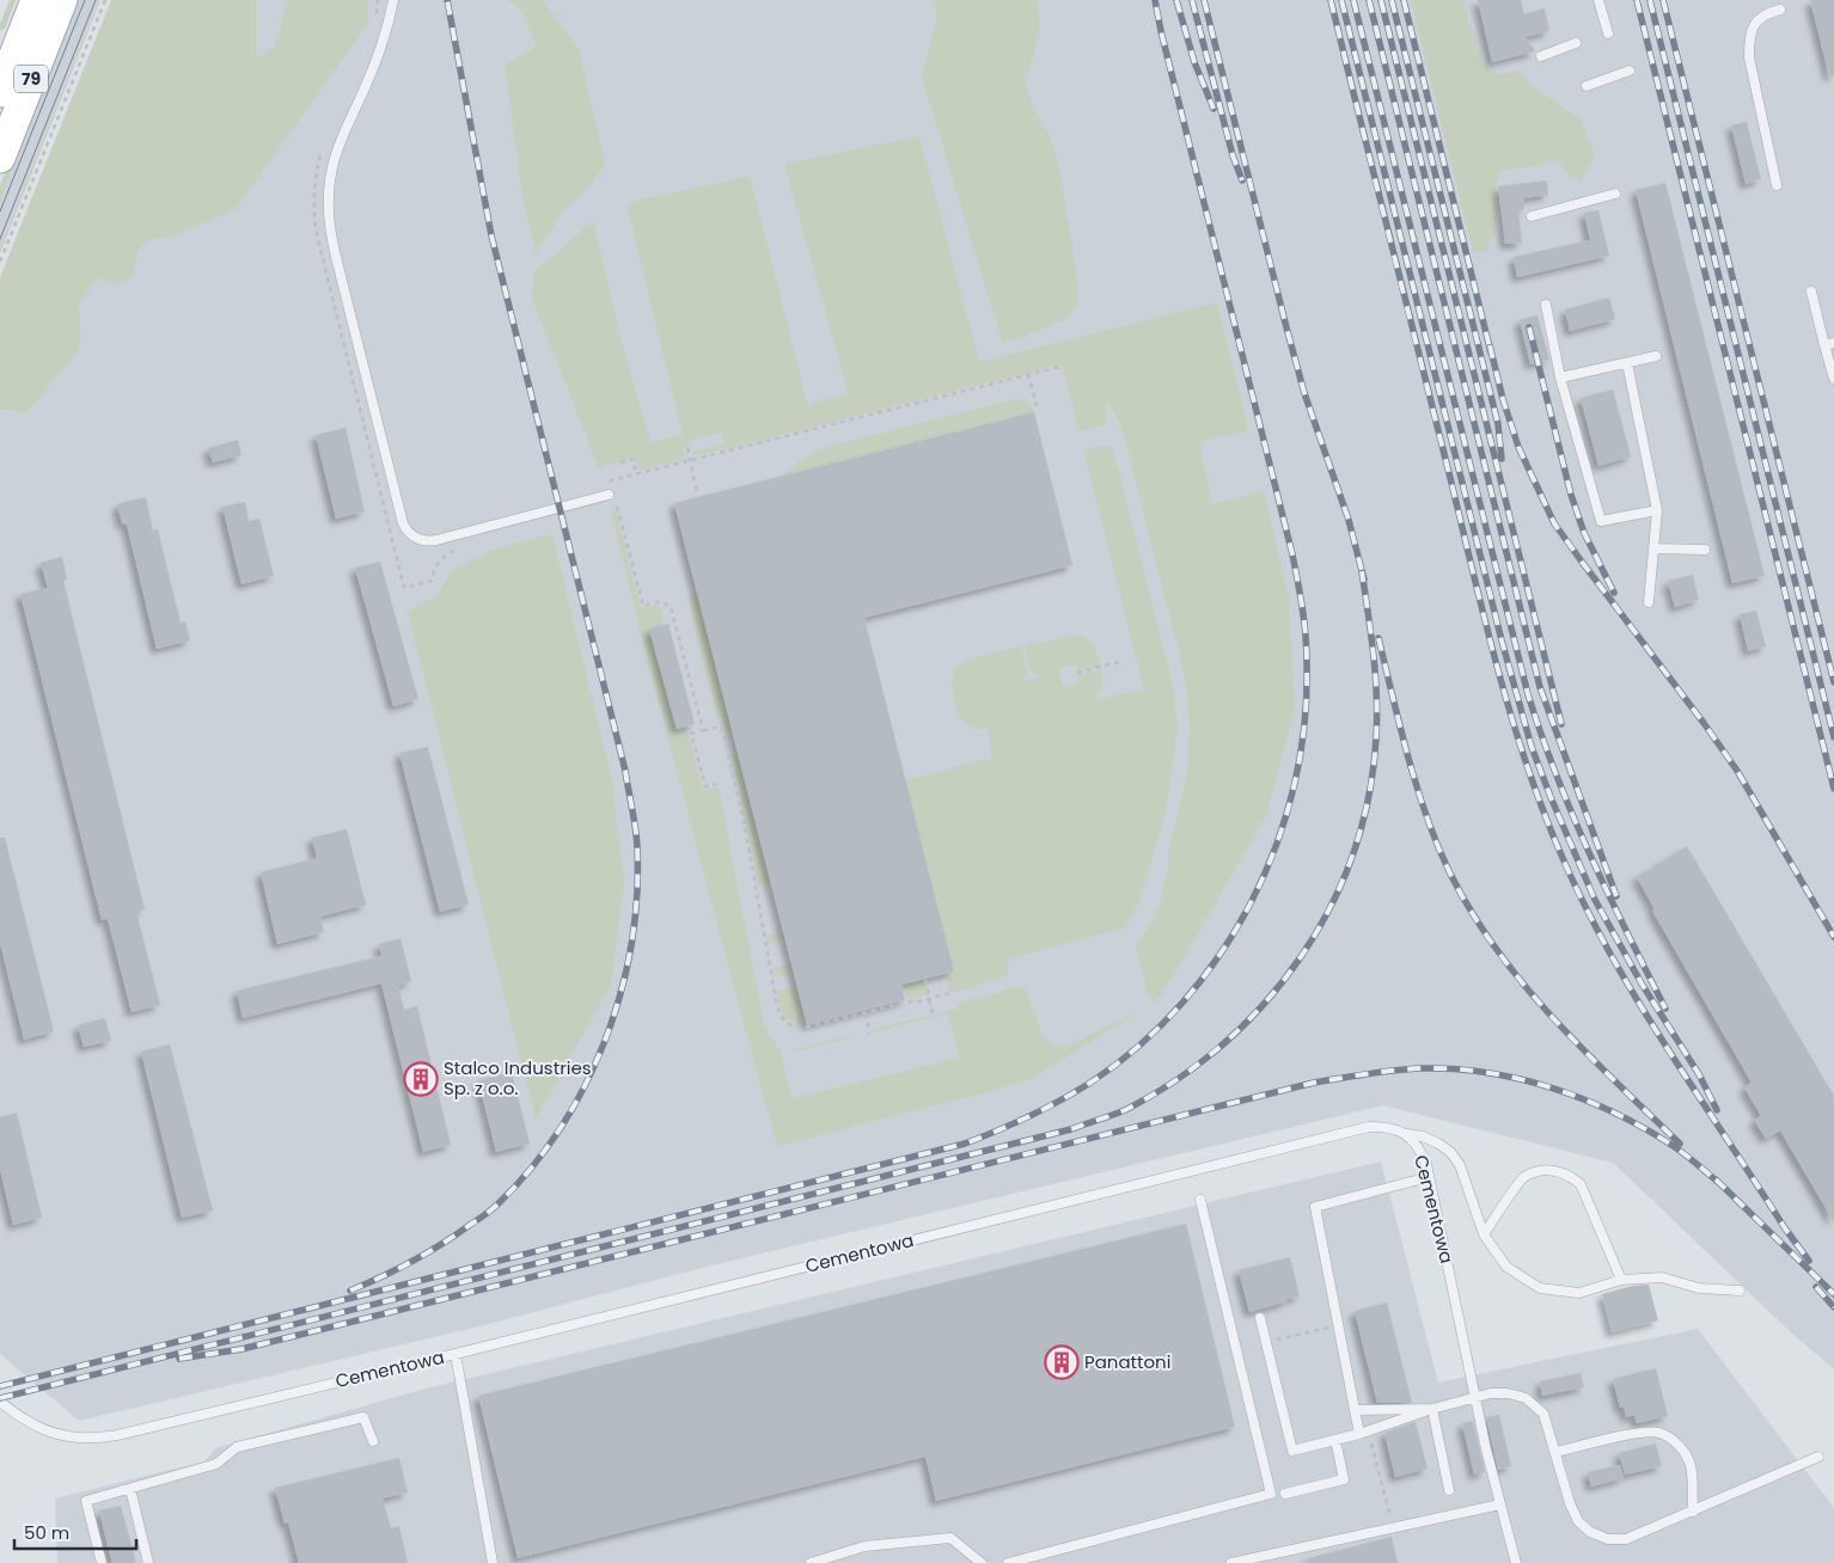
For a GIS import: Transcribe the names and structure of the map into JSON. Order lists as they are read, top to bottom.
{
  "streets": {
    "main road": ["79"],
    "lane": ["Cementowa"]
  },
  "places": {
    "building": ["Stalco Industries Sp. z o.o.", "Panattoni"]
  },
  "scale_bar": "50 m"
}
